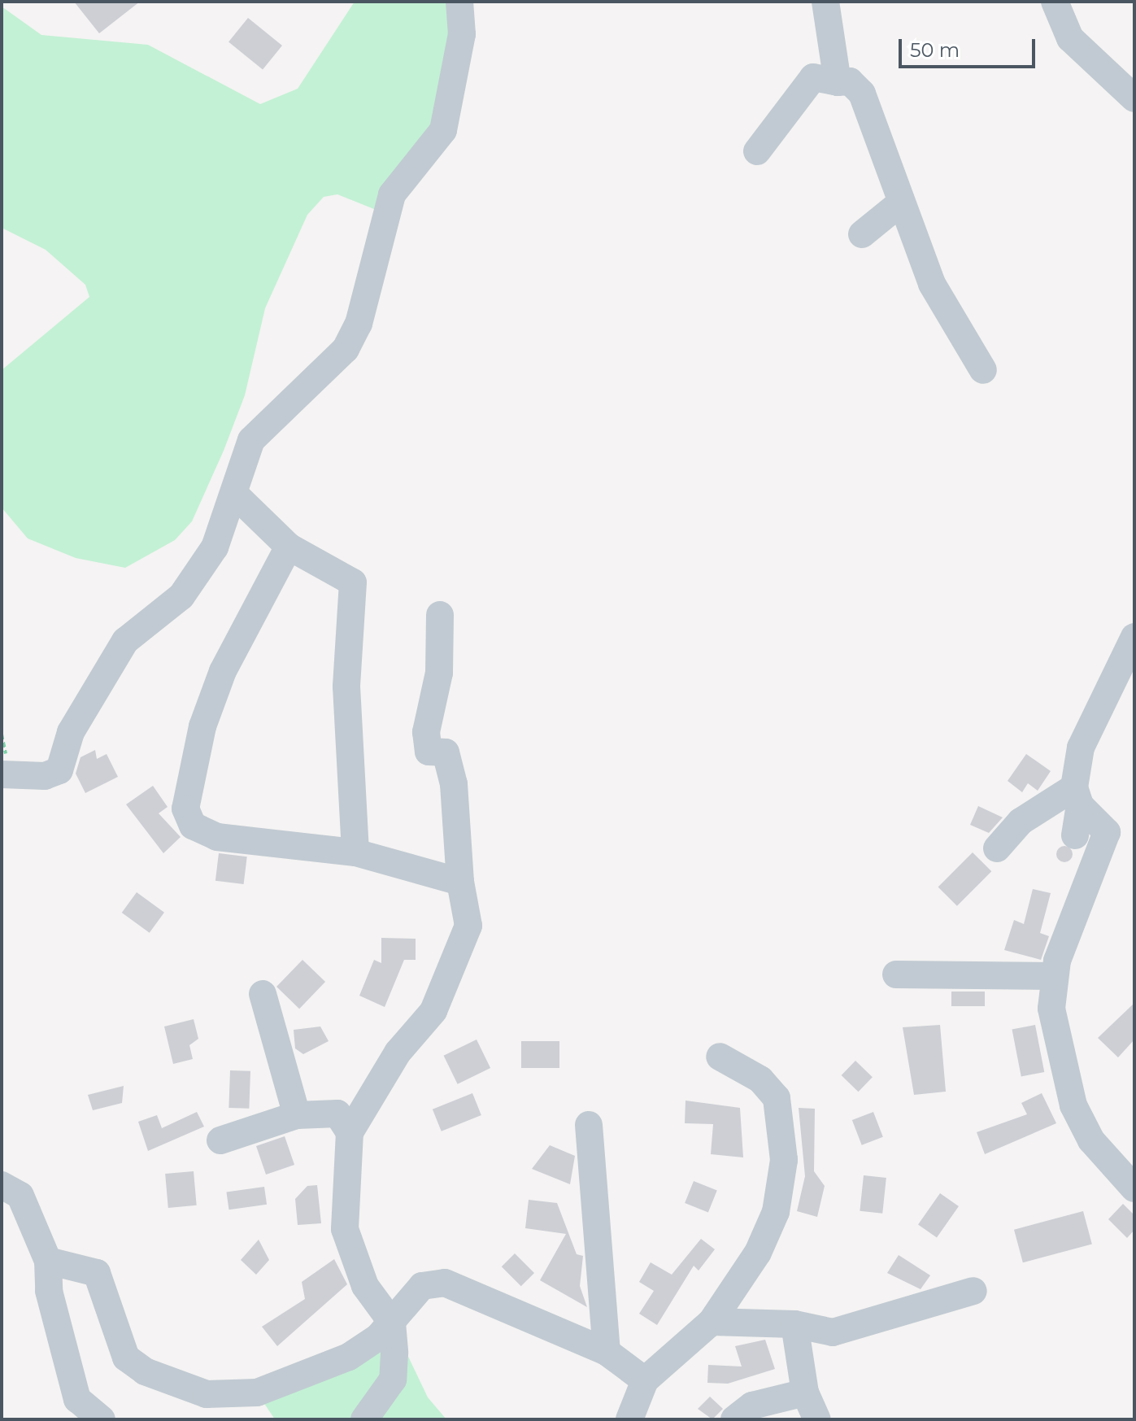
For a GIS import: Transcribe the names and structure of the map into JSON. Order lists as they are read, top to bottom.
{
  "scale_bar": "50 m"
}
